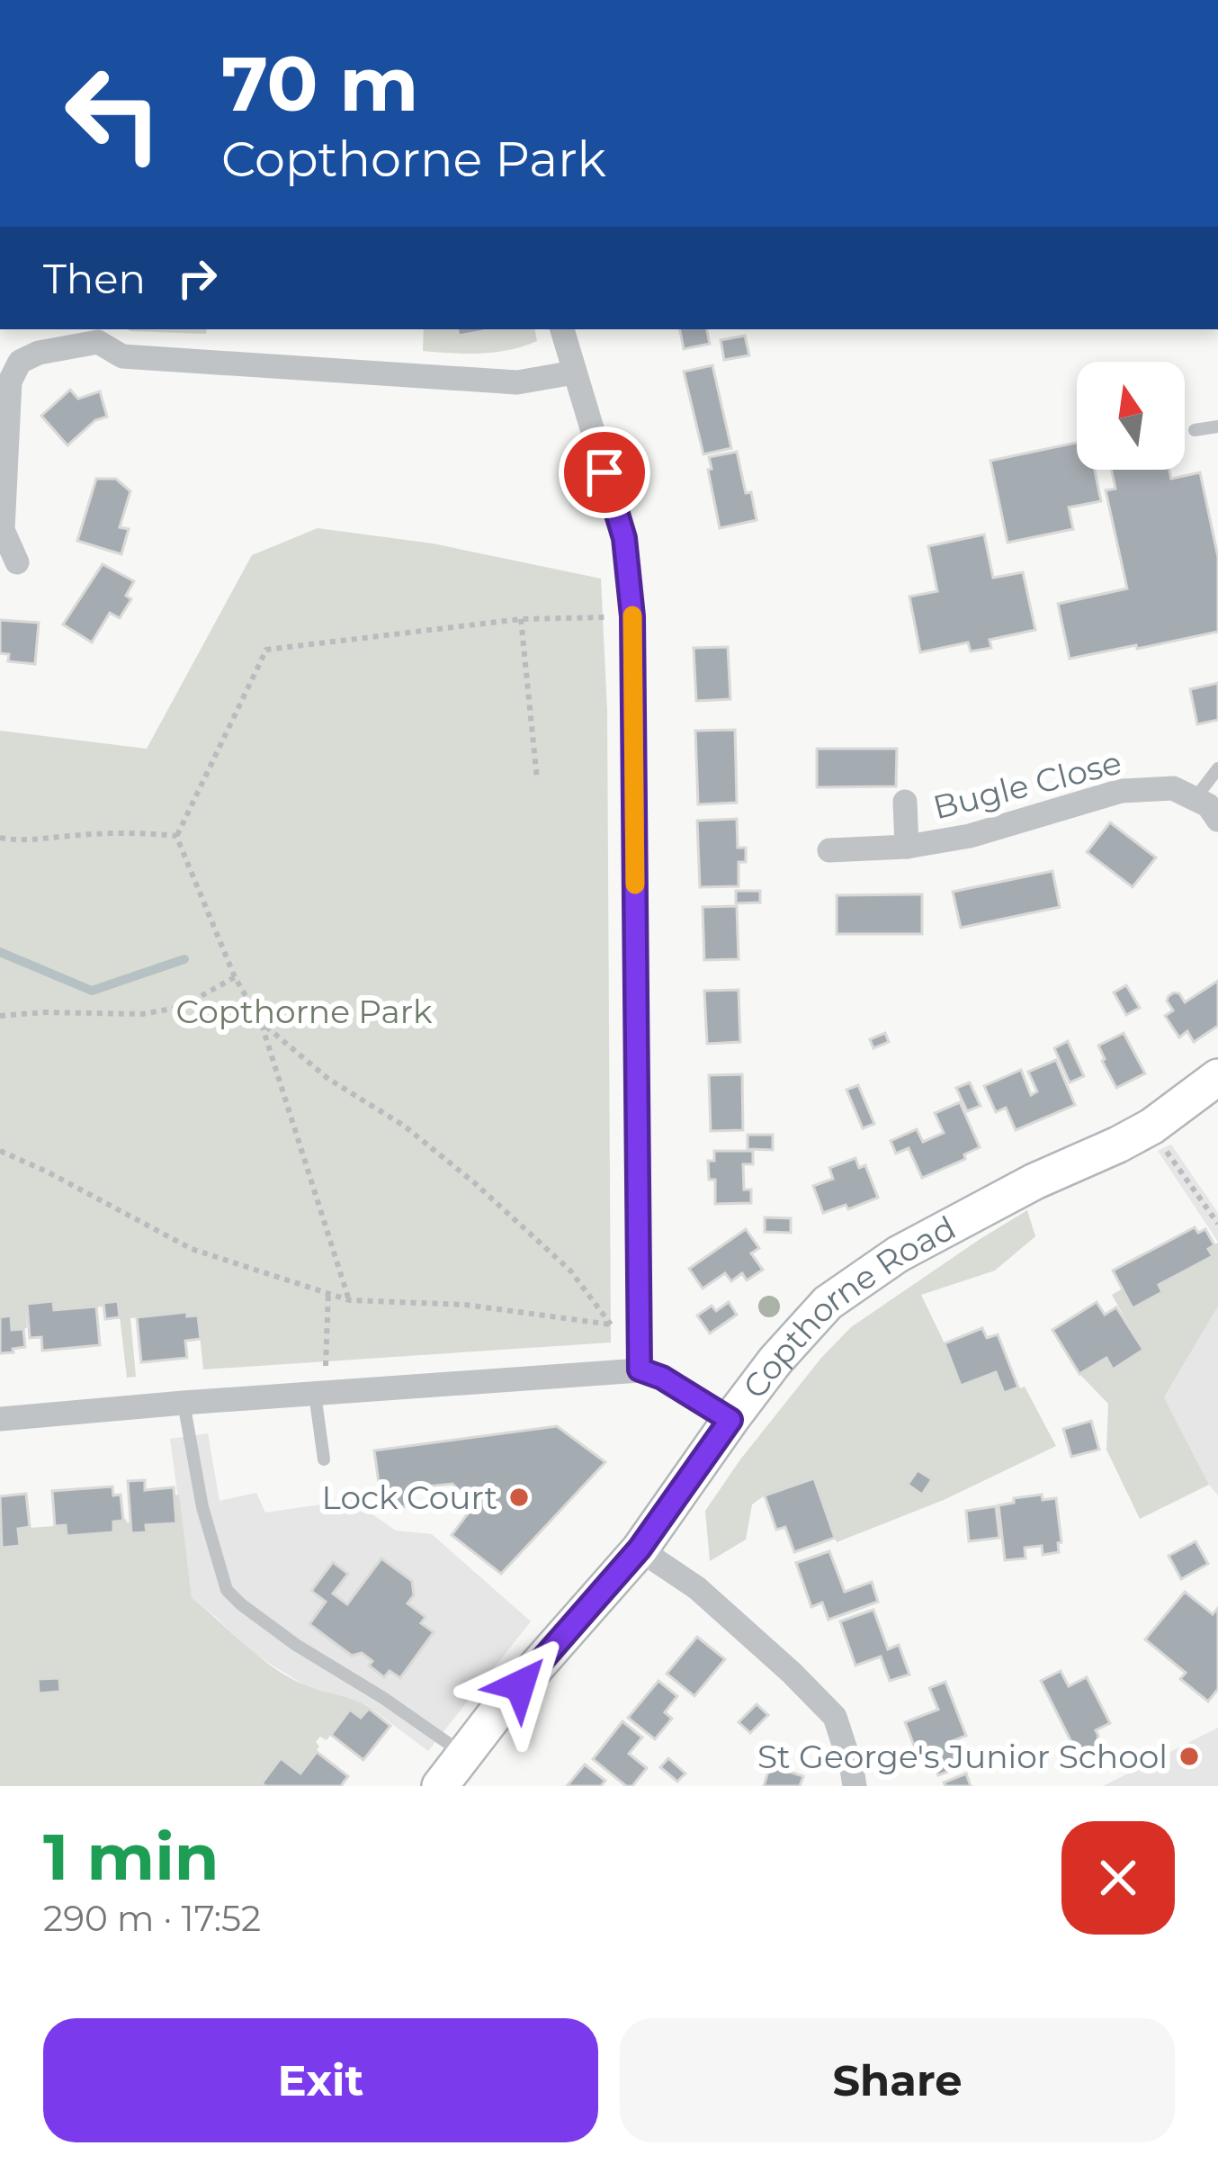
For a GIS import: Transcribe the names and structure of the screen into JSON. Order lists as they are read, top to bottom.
{
  "streets": {
    "main road": ["Copthorne Road"],
    "street": ["Bugle Close"]
  },
  "parks": ["Copthorne Park"],
  "places": ["Lock Court", "St George's Junior School"],
  "north": "top",
  "page": {
    "turn": ["70 m", "Copthorne Park"],
    "then": "Then",
    "heading": ["1 min", "290 m · 17:52"],
    "buttons": ["Exit", "Share"]
  }
}
